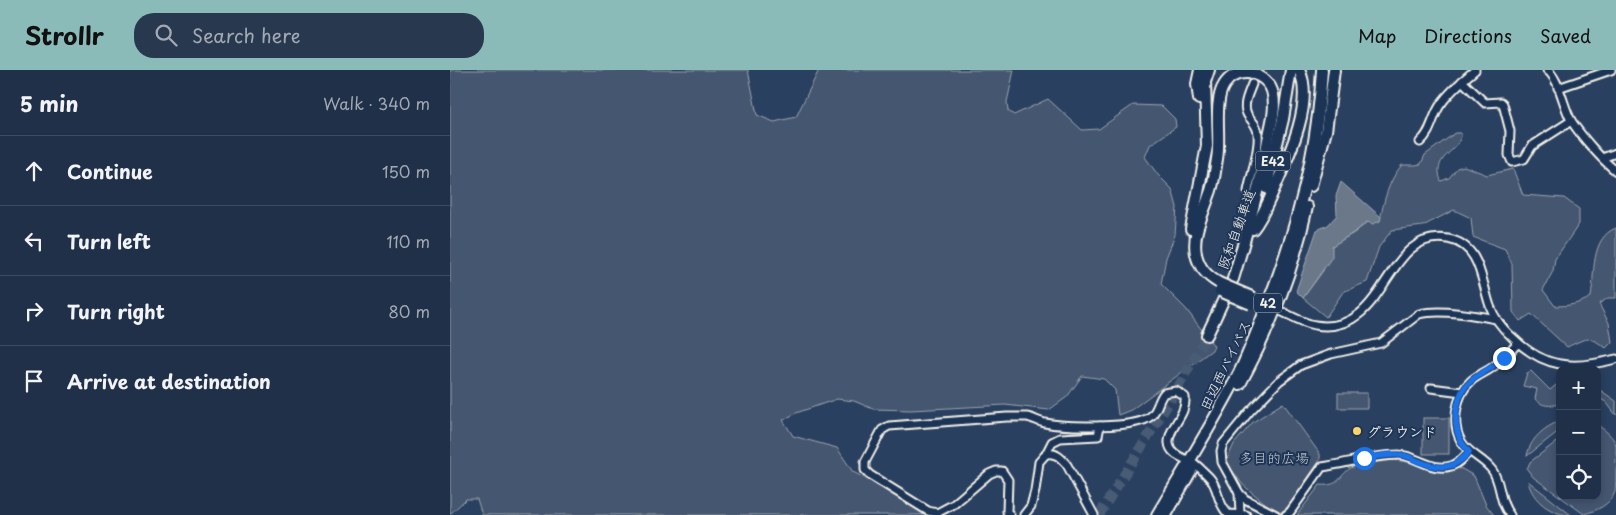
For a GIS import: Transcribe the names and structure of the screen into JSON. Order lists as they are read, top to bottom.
{
  "streets": {
    "highway": [
      "E42",
      "阪和自動車道",
      "42",
      "田辺西バイパス"
    ]
  },
  "crossings": [
    ["42", "田辺西バイパス"]
  ],
  "parks": ["多目的広場"],
  "places": ["グラウンド"],
  "page": {
    "header": "Strollr",
    "search": "Search here",
    "nav": ["Map", "Directions", "Saved"],
    "heading": ["5 min", "Walk · 340 m"],
    "list": [
      ["Continue", "150 m"],
      ["Turn left", "110 m"],
      ["Turn right", "80 m"],
      "Arrive at destination"
    ],
    "map_buttons": ["+", "−"]
  }
}
